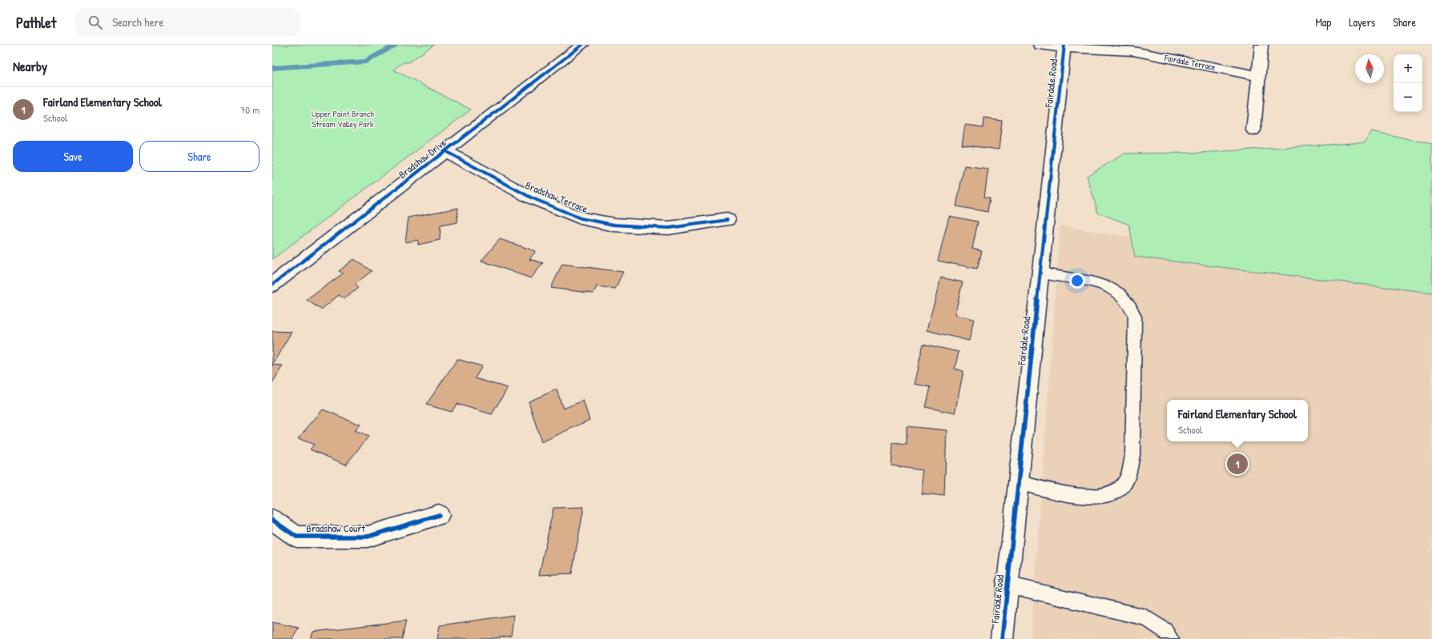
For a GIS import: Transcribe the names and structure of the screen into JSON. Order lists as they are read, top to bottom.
{
  "streets": {
    "street": [
      "Fairdale Terrace",
      "Fairdale Road",
      "Bradshaw Drive",
      "Bradshaw Terrace",
      "Bradshaw Court"
    ]
  },
  "crossings": [
    ["Fairdale Terrace", "Fairdale Road"],
    ["Bradshaw Drive", "Bradshaw Terrace"]
  ],
  "parks": ["Upper Paint Branch Stream Valley Park"],
  "north": "top",
  "page": {
    "header": "Pathlet",
    "search": "Search here",
    "nav": ["Map", "Layers", "Share"],
    "heading": "Nearby",
    "map_buttons": ["+", "−"],
    "list": [
      {
        "mark": "1",
        "name": "Fairland Elementary School",
        "note": "School",
        "value": "70 m"
      }
    ],
    "buttons": ["Save", "Share"],
    "popup": ["Fairland Elementary School", "School"],
    "pins": "1"
  }
}
